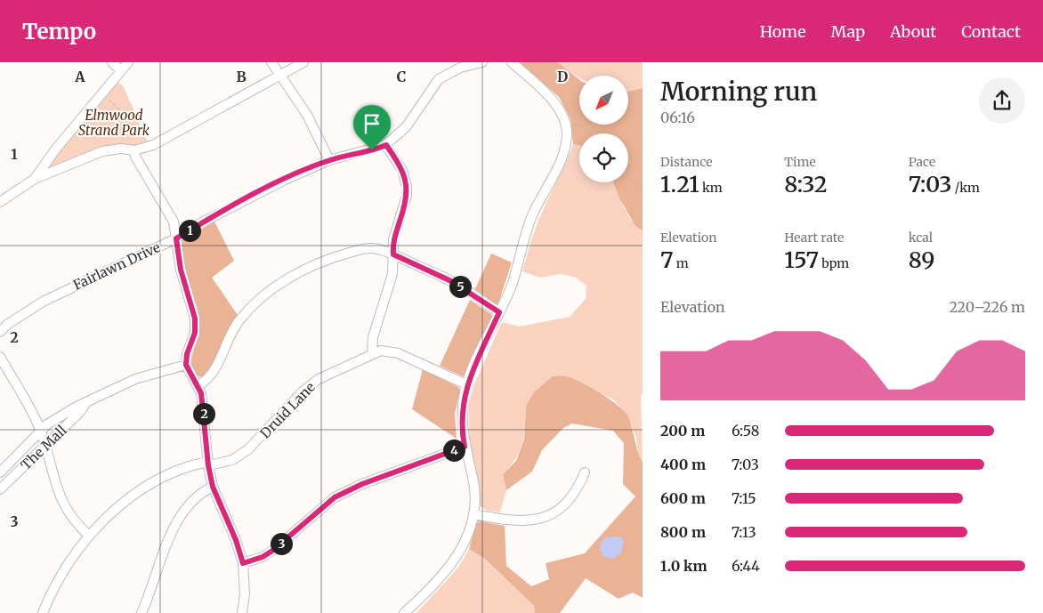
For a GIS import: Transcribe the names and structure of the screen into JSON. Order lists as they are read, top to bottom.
{
  "streets": {
    "street": ["Fairlawn Drive", "Druid Lane", "The Mall"]
  },
  "parks": ["Elmwood Strand Park"],
  "north": "bottom left",
  "page": {
    "header": "Tempo",
    "nav": [
      "Home",
      "Map",
      "About",
      "Contact"
    ],
    "heading": ["Morning run", "06:16"],
    "stats": [
      ["Distance", "1.21 km"],
      ["Time", "8:32"],
      ["Pace", "7:03 /km"],
      ["Elevation", "7 m"],
      ["Heart rate", "157 bpm"],
      ["kcal", "89"]
    ],
    "pins": [
      "1",
      "5",
      "2",
      "4",
      "3"
    ],
    "chart": ["Elevation", "220–226 m"],
    "list": [
      {
        "name": "200 m",
        "note": "6:58"
      },
      {
        "name": "400 m",
        "note": "7:03"
      },
      {
        "name": "600 m",
        "note": "7:15"
      },
      {
        "name": "800 m",
        "note": "7:13"
      },
      {
        "name": "1.0 km",
        "note": "6:44"
      }
    ]
  },
  "grid": {
    "columns": [
      "A",
      "B",
      "C",
      "D"
    ],
    "rows": ["1", "2", "3"]
  }
}
